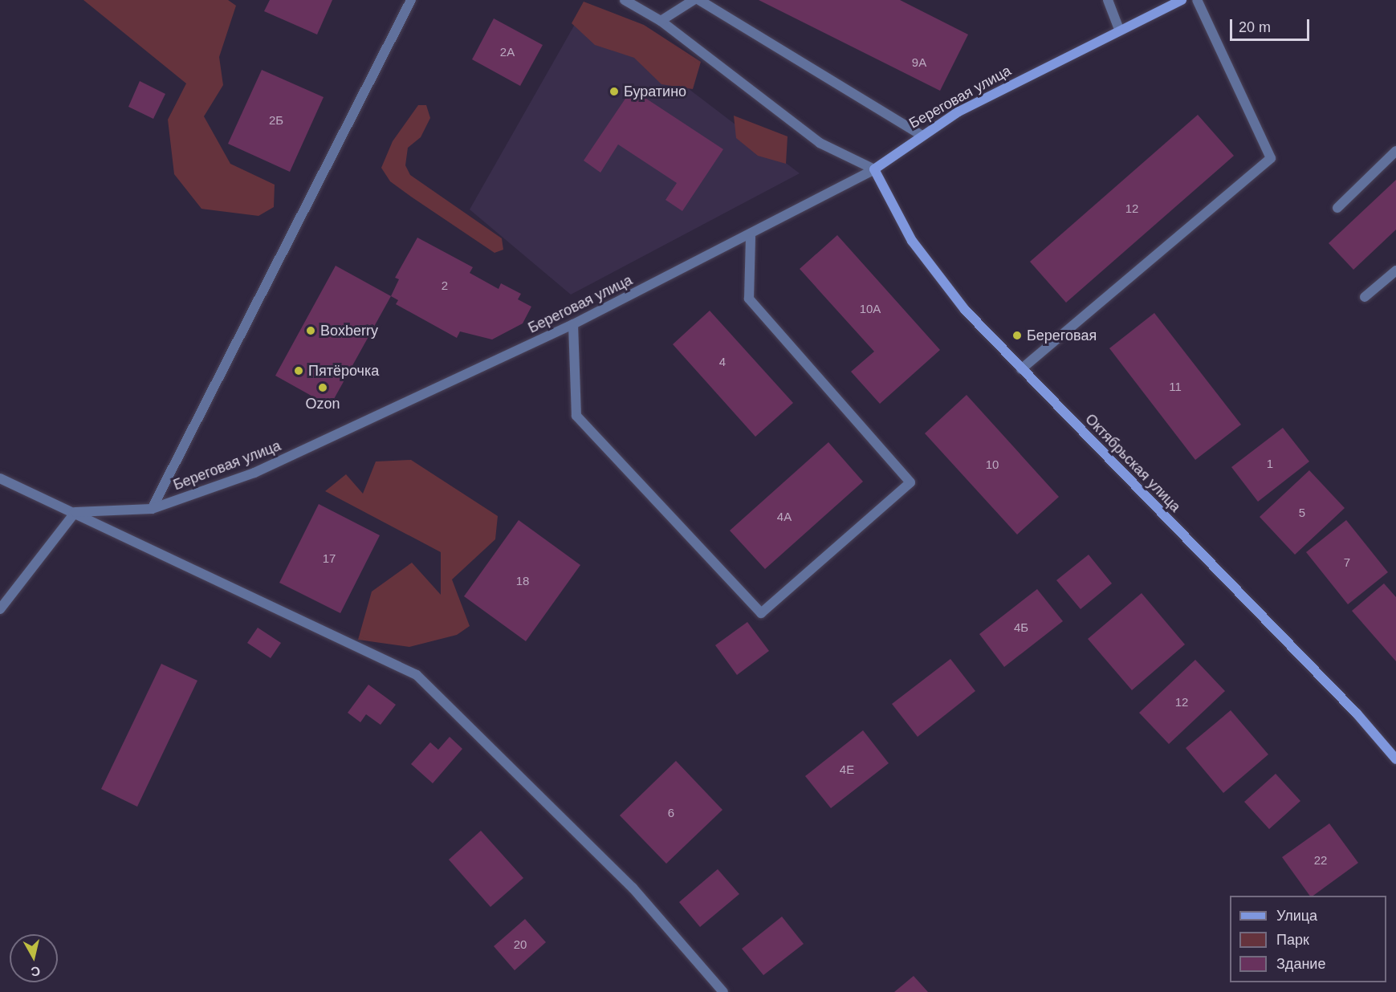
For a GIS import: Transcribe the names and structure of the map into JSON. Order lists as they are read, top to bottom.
{
  "streets": {
    "street": ["Береговая улица", "Октябрьская улица"]
  },
  "crossings": [
    ["Береговая улица", "Октябрьская улица"]
  ],
  "places": [
    "Буратино",
    "Boxberry",
    "Береговая",
    "Пятёрочка",
    "Ozon"
  ],
  "house_numbers": [
    "2А",
    "9А",
    "2Б",
    "12",
    "2",
    "10А",
    "4",
    "11",
    "1",
    "10",
    "5",
    "4А",
    "17",
    "7",
    "18",
    "4Б",
    "12",
    "4Е",
    "6",
    "22",
    "20"
  ],
  "legend": ["Улица", "Парк", "Здание"],
  "scale_bar": "20 m",
  "north": "bottom"
}
